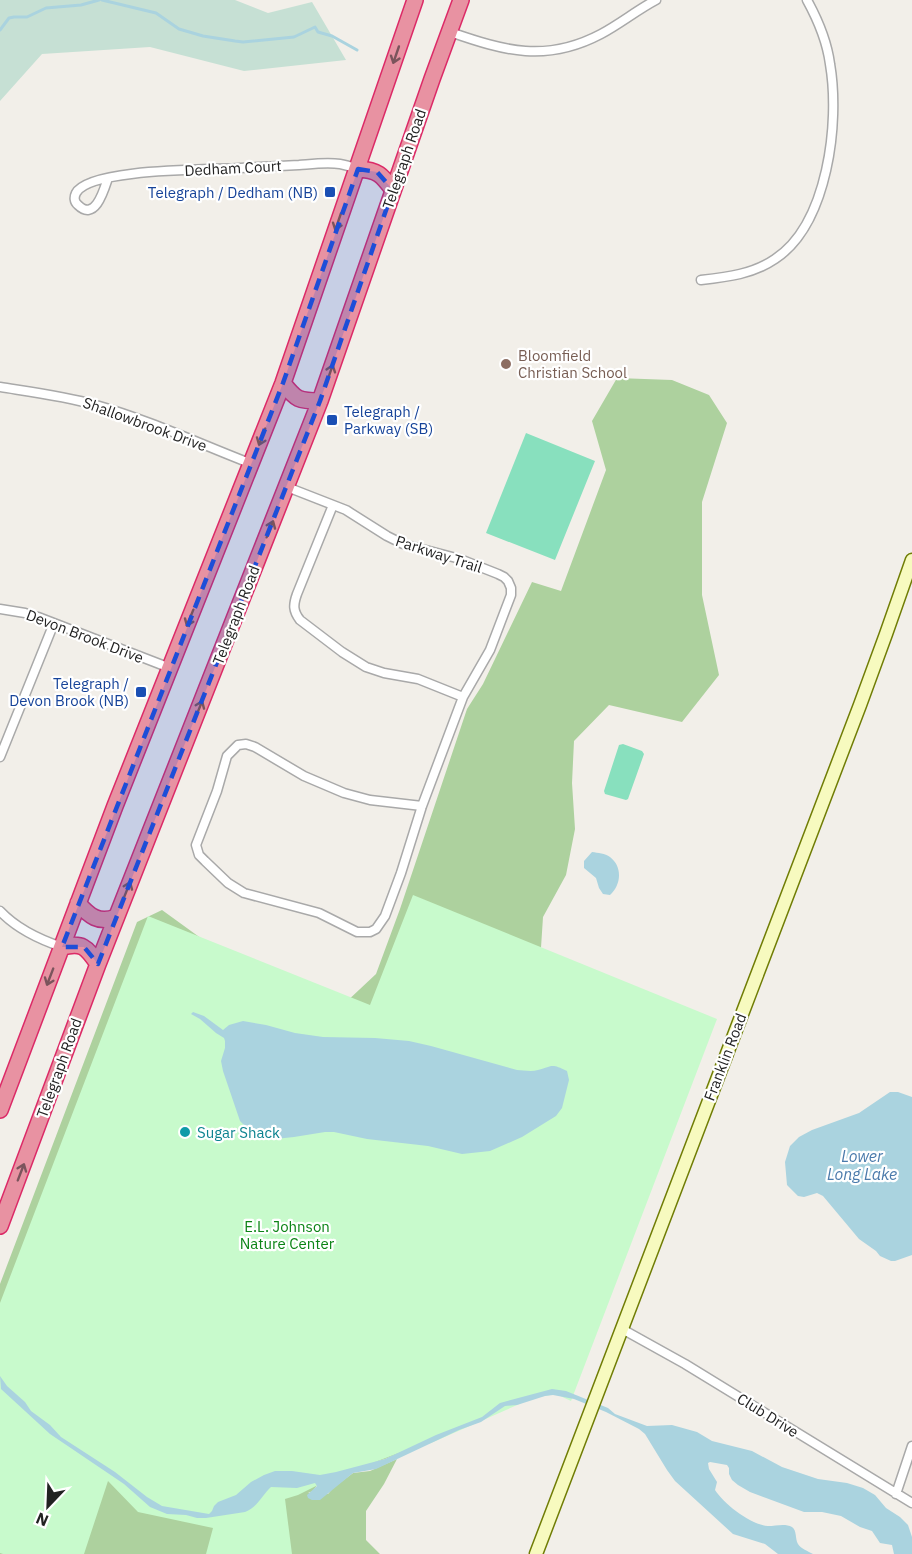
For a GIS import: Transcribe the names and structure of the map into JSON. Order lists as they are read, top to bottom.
{
  "streets": {
    "highway": ["Telegraph Road"],
    "street": [
      "Dedham Court",
      "Shallowbrook Drive",
      "Parkway Trail",
      "Devon Brook Drive",
      "Franklin Road",
      "Club Drive"
    ]
  },
  "crossings": [
    ["Telegraph Road", "Parkway Trail"],
    ["Franklin Road", "Club Drive"]
  ],
  "water": ["Lower Long Lake"],
  "parks": ["E.L. Johnson Nature Center"],
  "places": {
    "transit": ["Telegraph / Dedham (NB)", "Telegraph / Parkway (SB)", "Telegraph / Devon Brook (NB)"],
    "other": ["Bloomfield Christian School", "Sugar Shack"]
  },
  "north": "bottom left"
}
